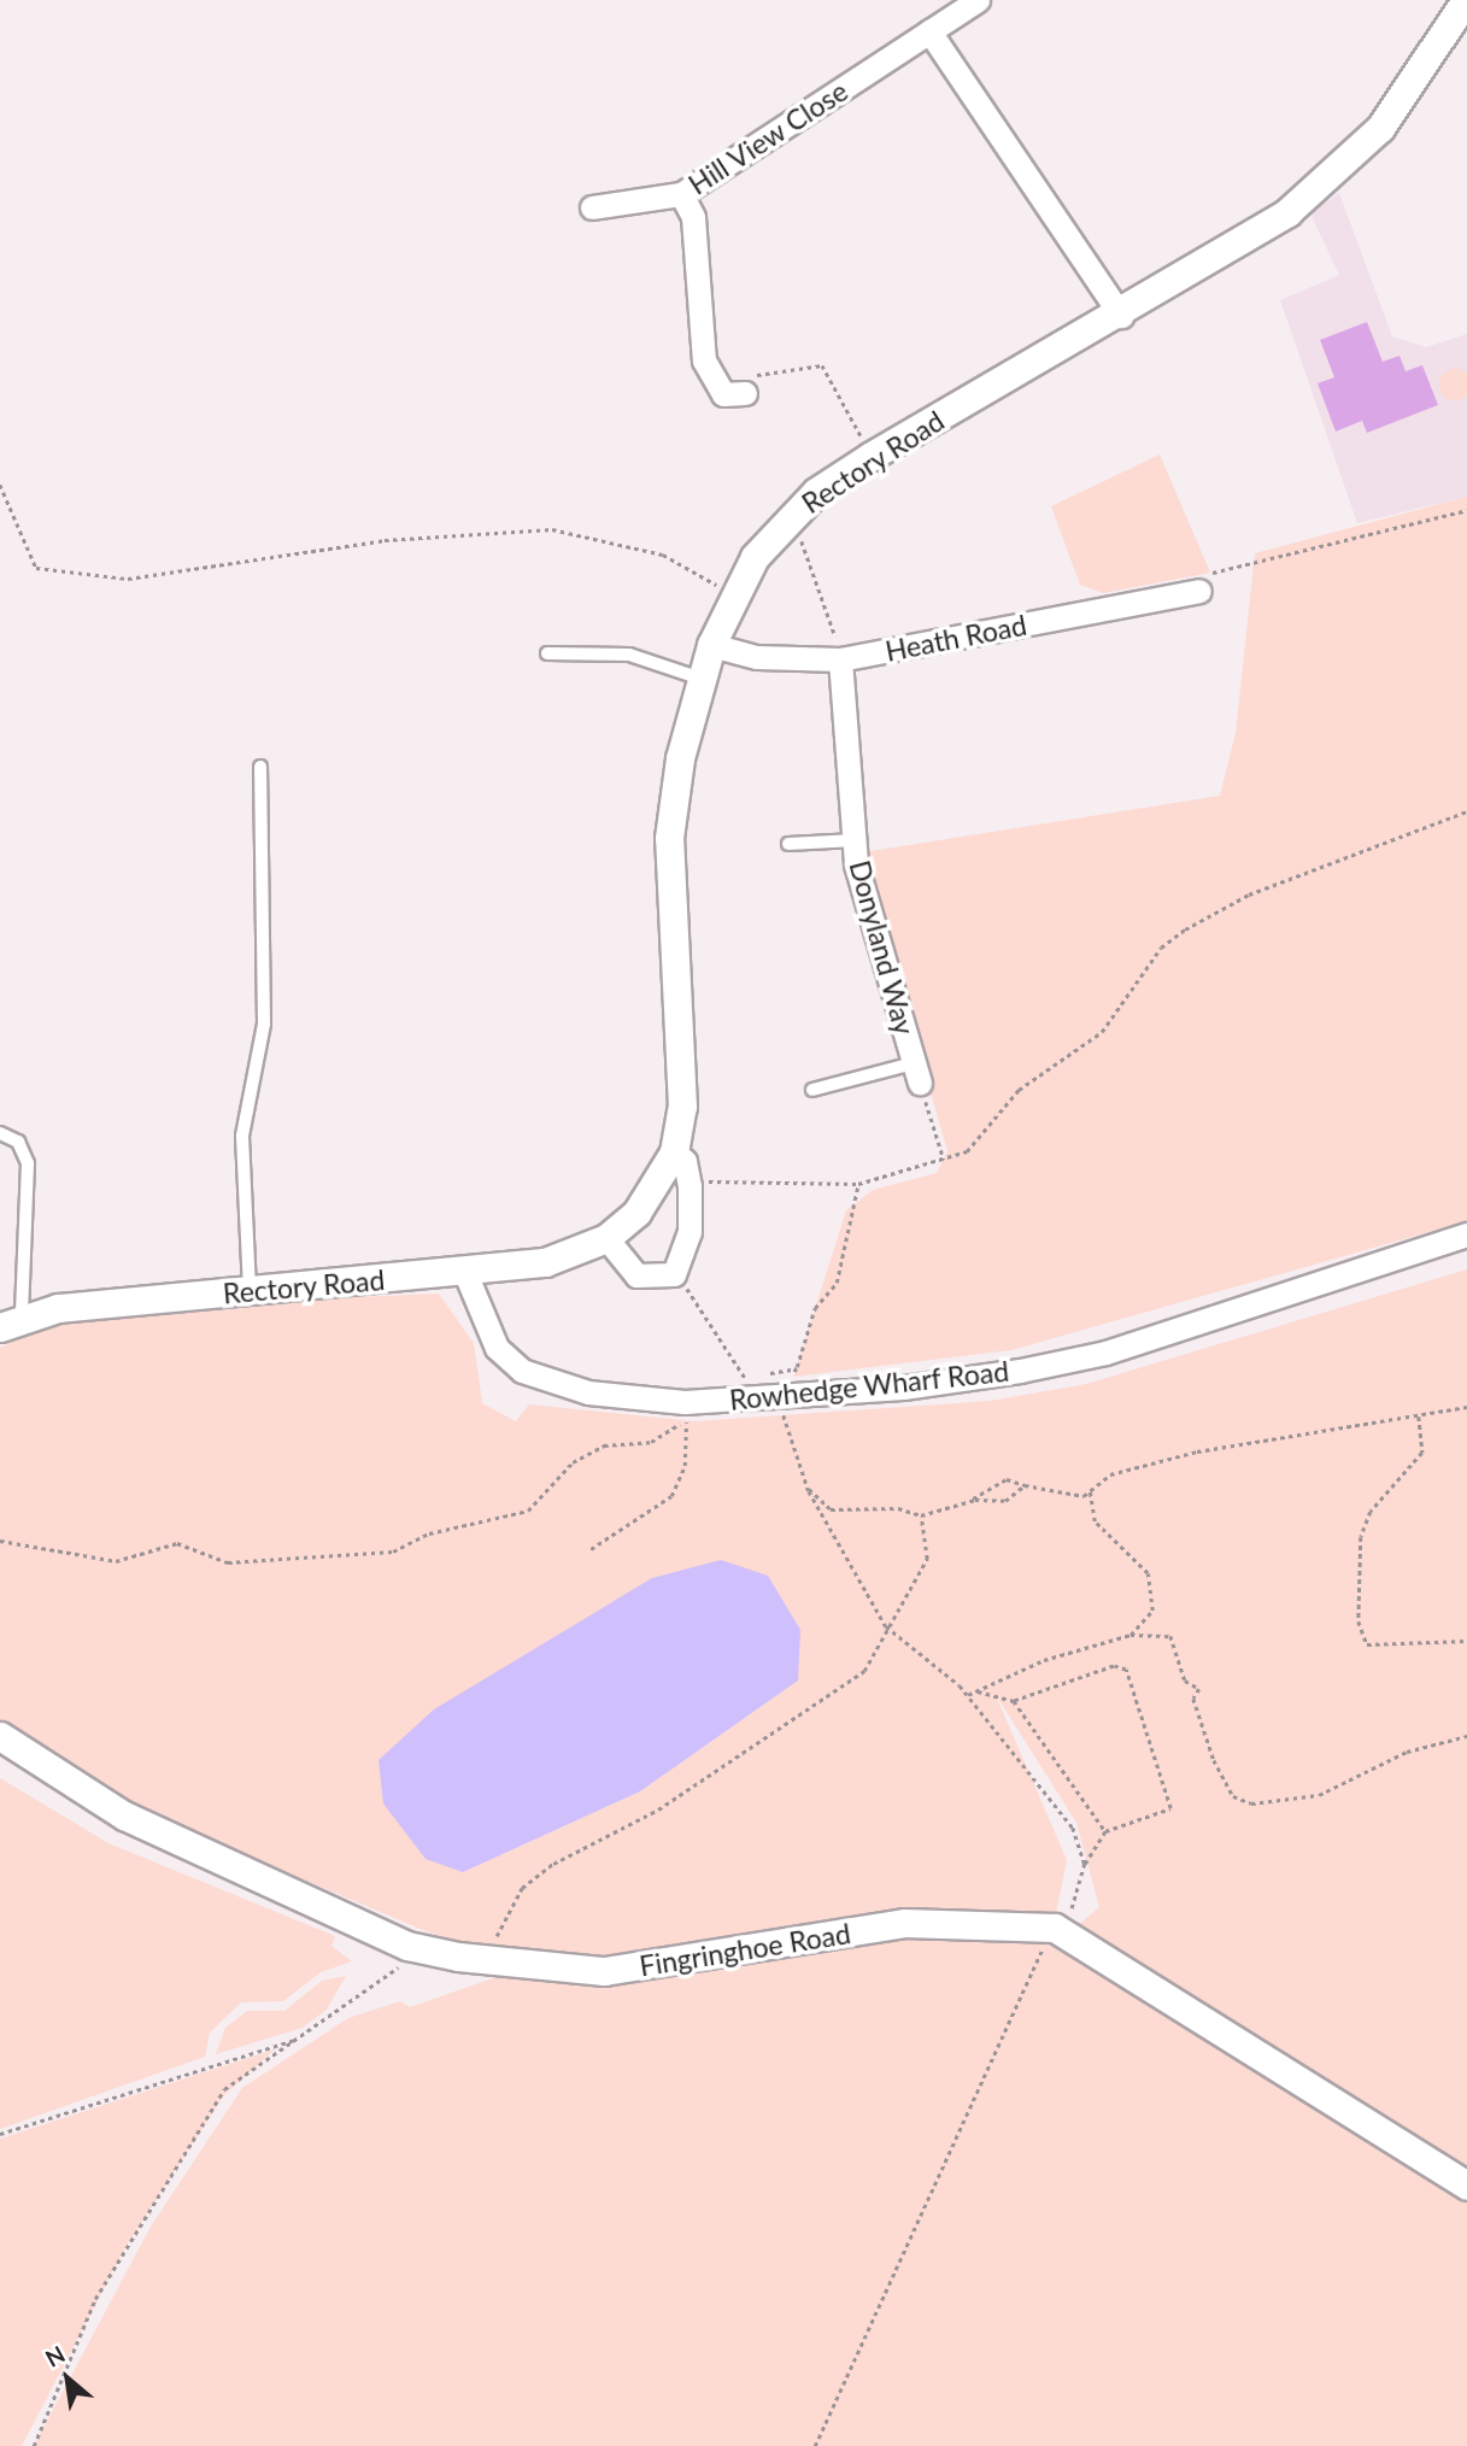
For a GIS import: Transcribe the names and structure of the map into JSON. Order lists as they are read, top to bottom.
{
  "streets": {
    "street": [
      "Hill View Close",
      "Rectory Road",
      "Heath Road",
      "Donyland Way",
      "Rowhedge Wharf Road",
      "Fingringhoe Road"
    ]
  },
  "crossings": [
    ["Rectory Road", "Heath Road"],
    ["Rectory Road", "Rowhedge Wharf Road"],
    ["Heath Road", "Donyland Way"]
  ],
  "north": "top left"
}
